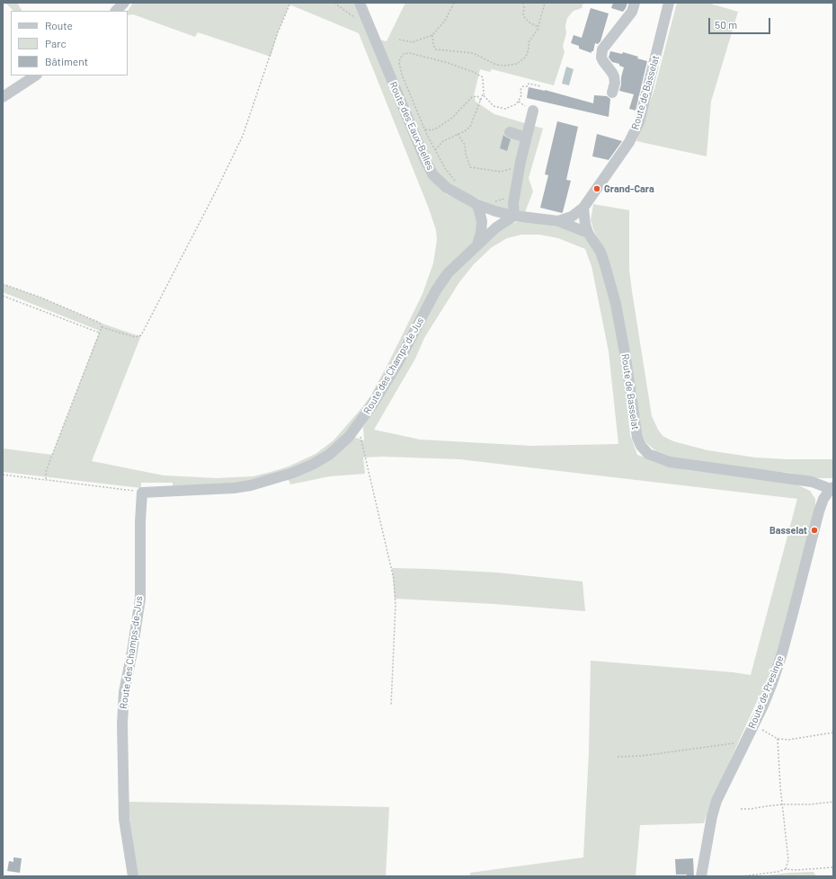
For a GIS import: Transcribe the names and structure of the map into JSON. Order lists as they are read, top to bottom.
{
  "streets": {
    "street": [
      "Route de Basselat",
      "Route des Eaux-Belles",
      "Route des Champs de Jus",
      "Route des Champs-de-Jus",
      "Route de Presinge"
    ]
  },
  "crossings": [
    ["Route de Basselat", "Route des Eaux-Belles"],
    ["Route de Basselat", "Route de Presinge"],
    ["Route des Eaux-Belles", "Route des Champs de Jus"],
    ["Route des Champs de Jus", "Route des Champs-de-Jus"]
  ],
  "places": ["Grand-Cara", "Basselat"],
  "legend": ["Route", "Parc", "Bâtiment"],
  "scale_bar": "50 m"
}
